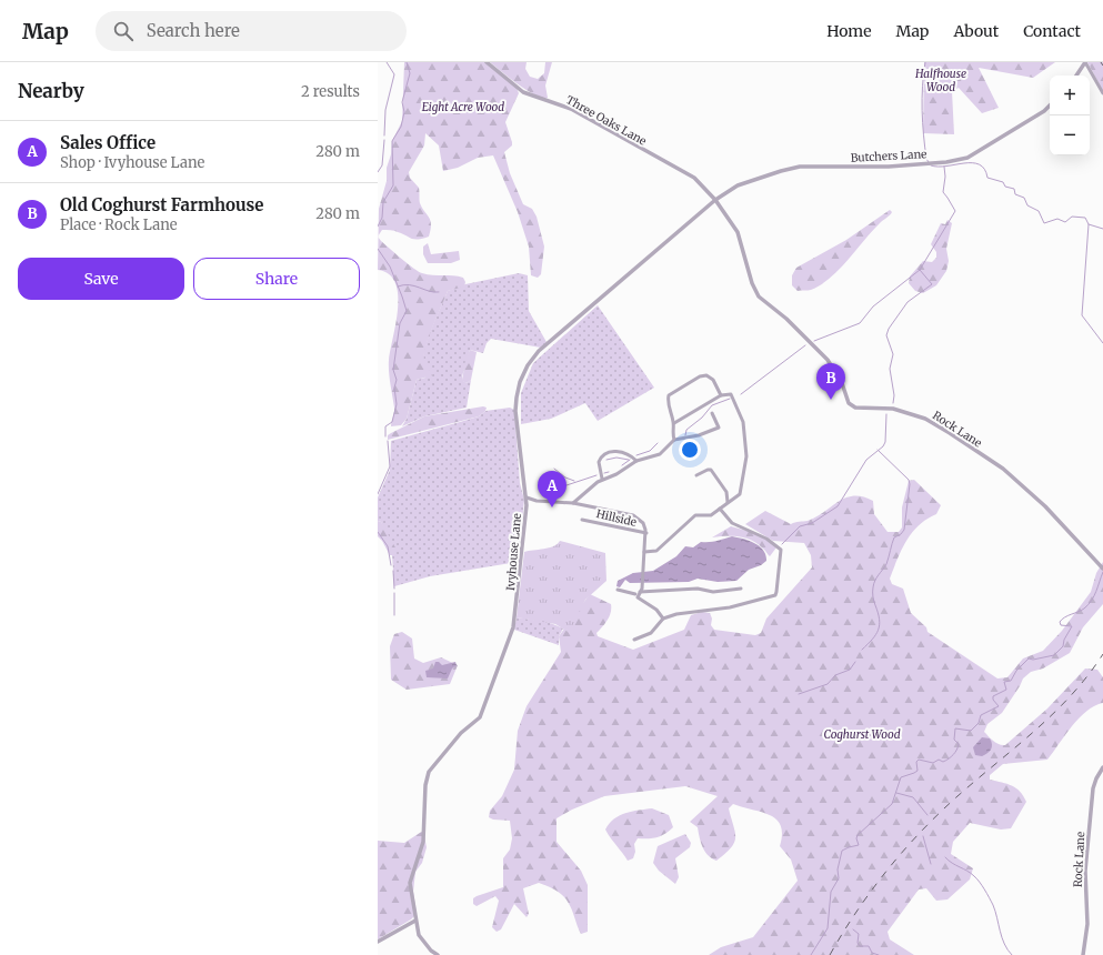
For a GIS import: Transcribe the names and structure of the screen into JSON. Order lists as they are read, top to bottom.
{
  "streets": {
    "street": [
      "Three Oaks Lane",
      "Butchers Lane",
      "Rock Lane",
      "Hillside",
      "Ivyhouse Lane"
    ]
  },
  "crossings": [
    ["Three Oaks Lane", "Butchers Lane"],
    ["Three Oaks Lane", "Rock Lane"],
    ["Three Oaks Lane", "Ivyhouse Lane"],
    ["Butchers Lane", "Rock Lane"],
    ["Butchers Lane", "Ivyhouse Lane"],
    ["Rock Lane", "Ivyhouse Lane"]
  ],
  "parks": ["Halfhouse Wood", "Eight Acre Wood", "Coghurst Wood"],
  "page": {
    "header": "Map",
    "search": "Search here",
    "nav": [
      "Home",
      "Map",
      "About",
      "Contact"
    ],
    "heading": ["Nearby", "2 results"],
    "map_buttons": ["+", "−"],
    "list": [
      {
        "mark": "A",
        "name": "Sales Office",
        "note": "Shop · Ivyhouse Lane",
        "value": "280 m"
      },
      {
        "mark": "B",
        "name": "Old Coghurst Farmhouse",
        "note": "Place · Rock Lane",
        "value": "280 m"
      }
    ],
    "buttons": ["Save", "Share"],
    "pins": ["B", "A"]
  }
}
